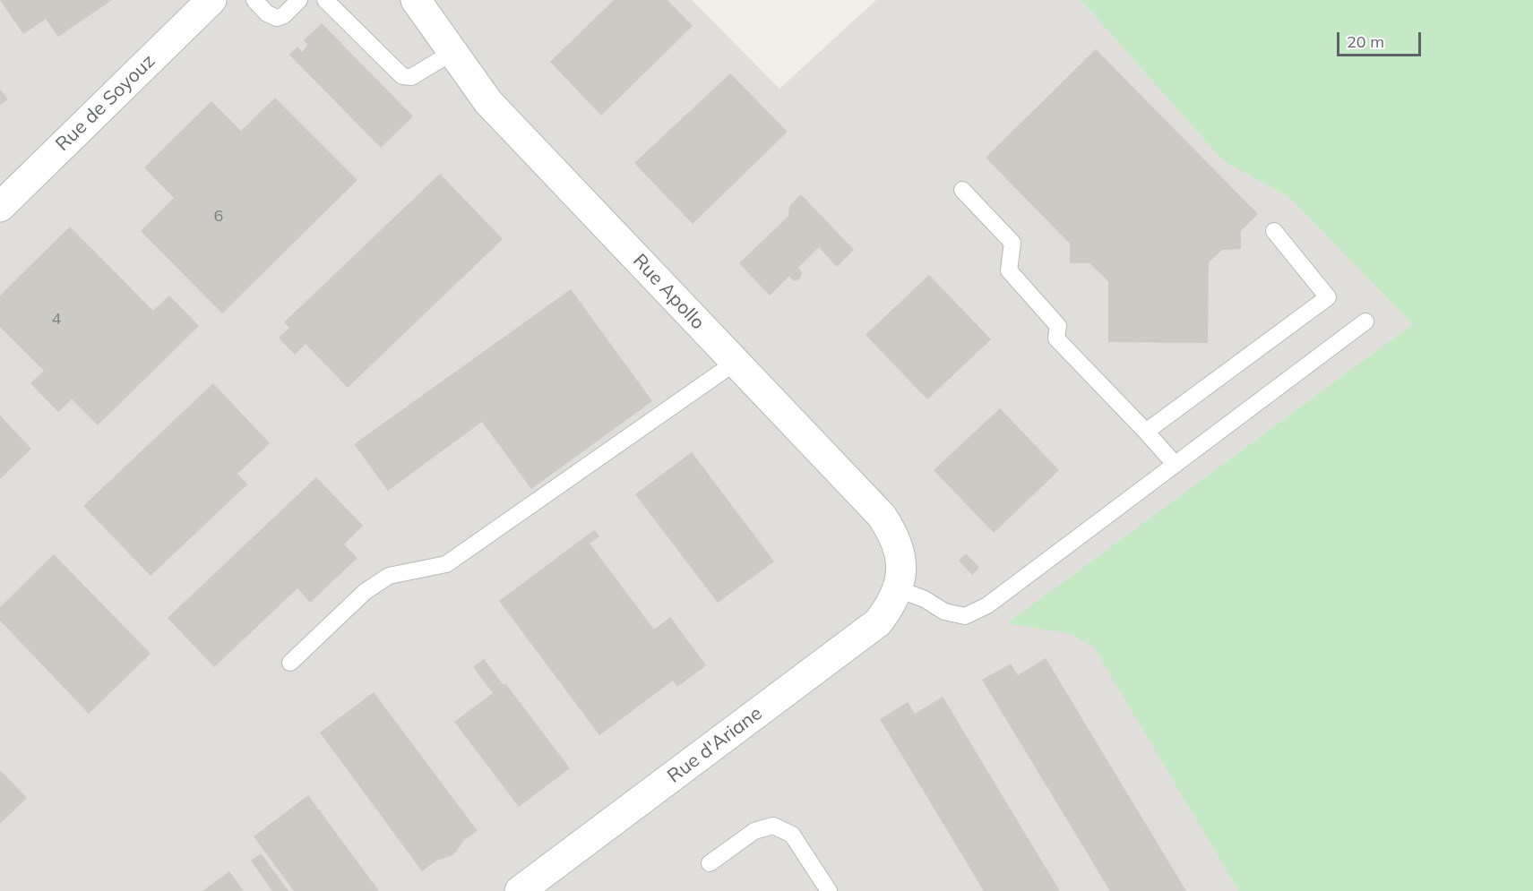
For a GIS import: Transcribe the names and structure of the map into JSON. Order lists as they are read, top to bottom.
{
  "streets": {
    "street": ["Rue de Soyouz", "Rue Apollo", "Rue d'Ariane"]
  },
  "crossings": [
    ["Rue Apollo", "Rue d'Ariane"]
  ],
  "house_numbers": ["6", "4"],
  "scale_bar": "20 m"
}
